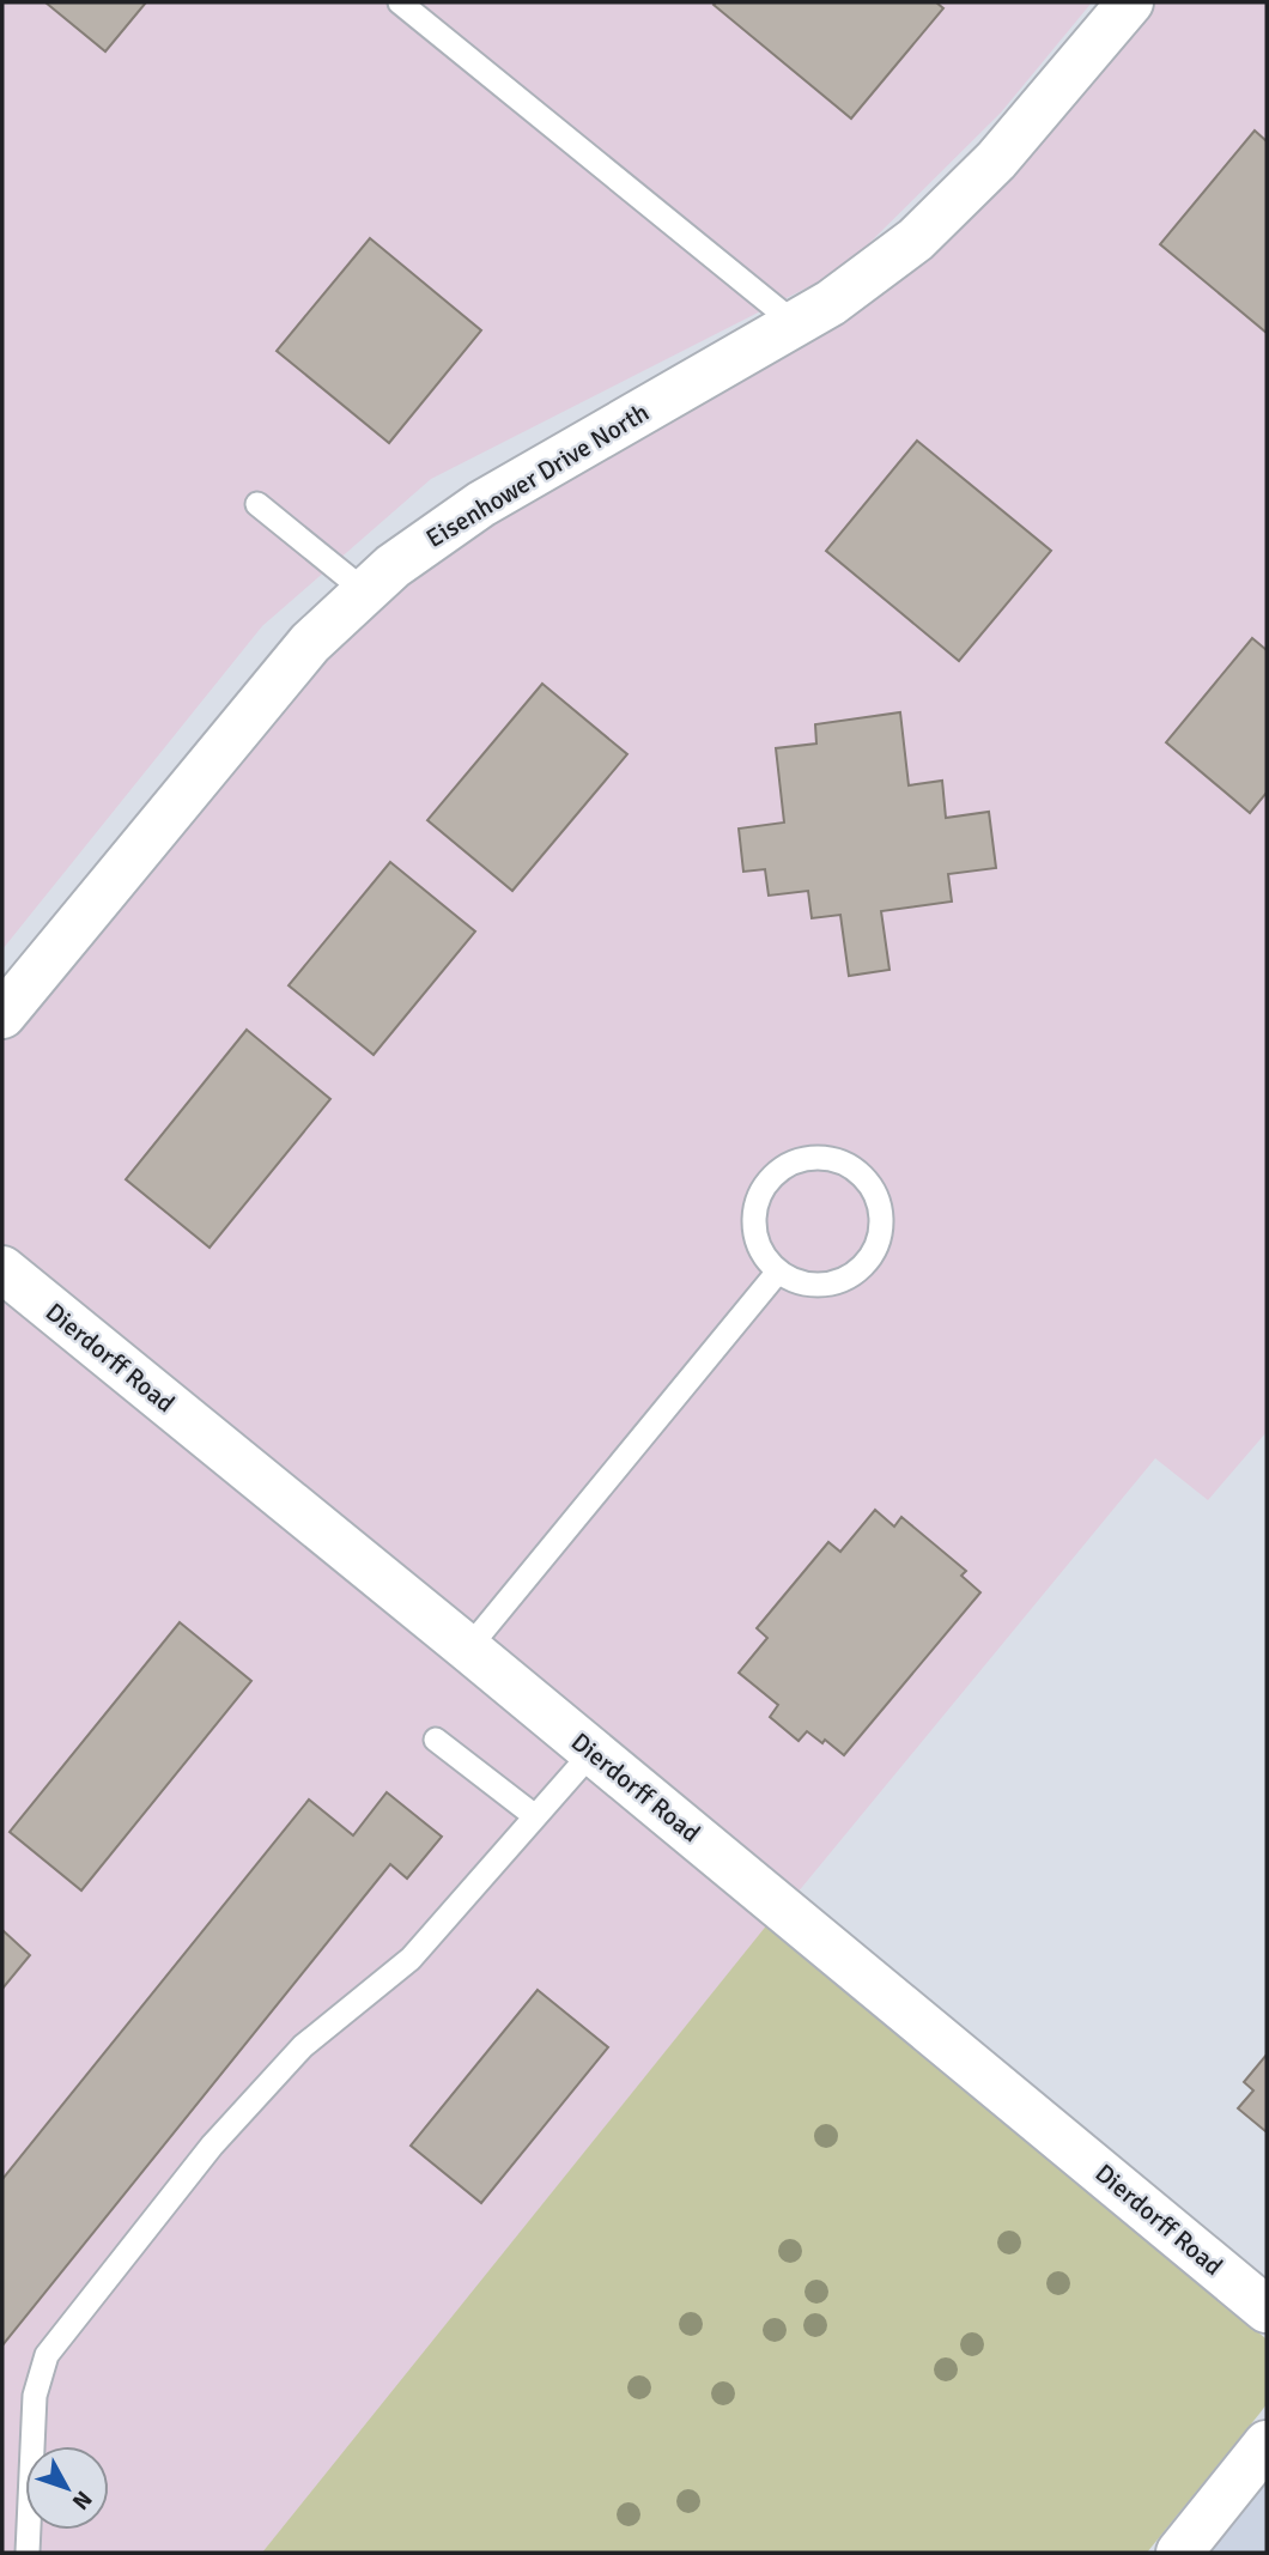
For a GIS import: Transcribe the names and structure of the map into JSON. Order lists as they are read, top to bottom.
{
  "streets": {
    "street": ["Eisenhower Drive North", "Dierdorff Road"]
  },
  "north": "bottom right"
}
